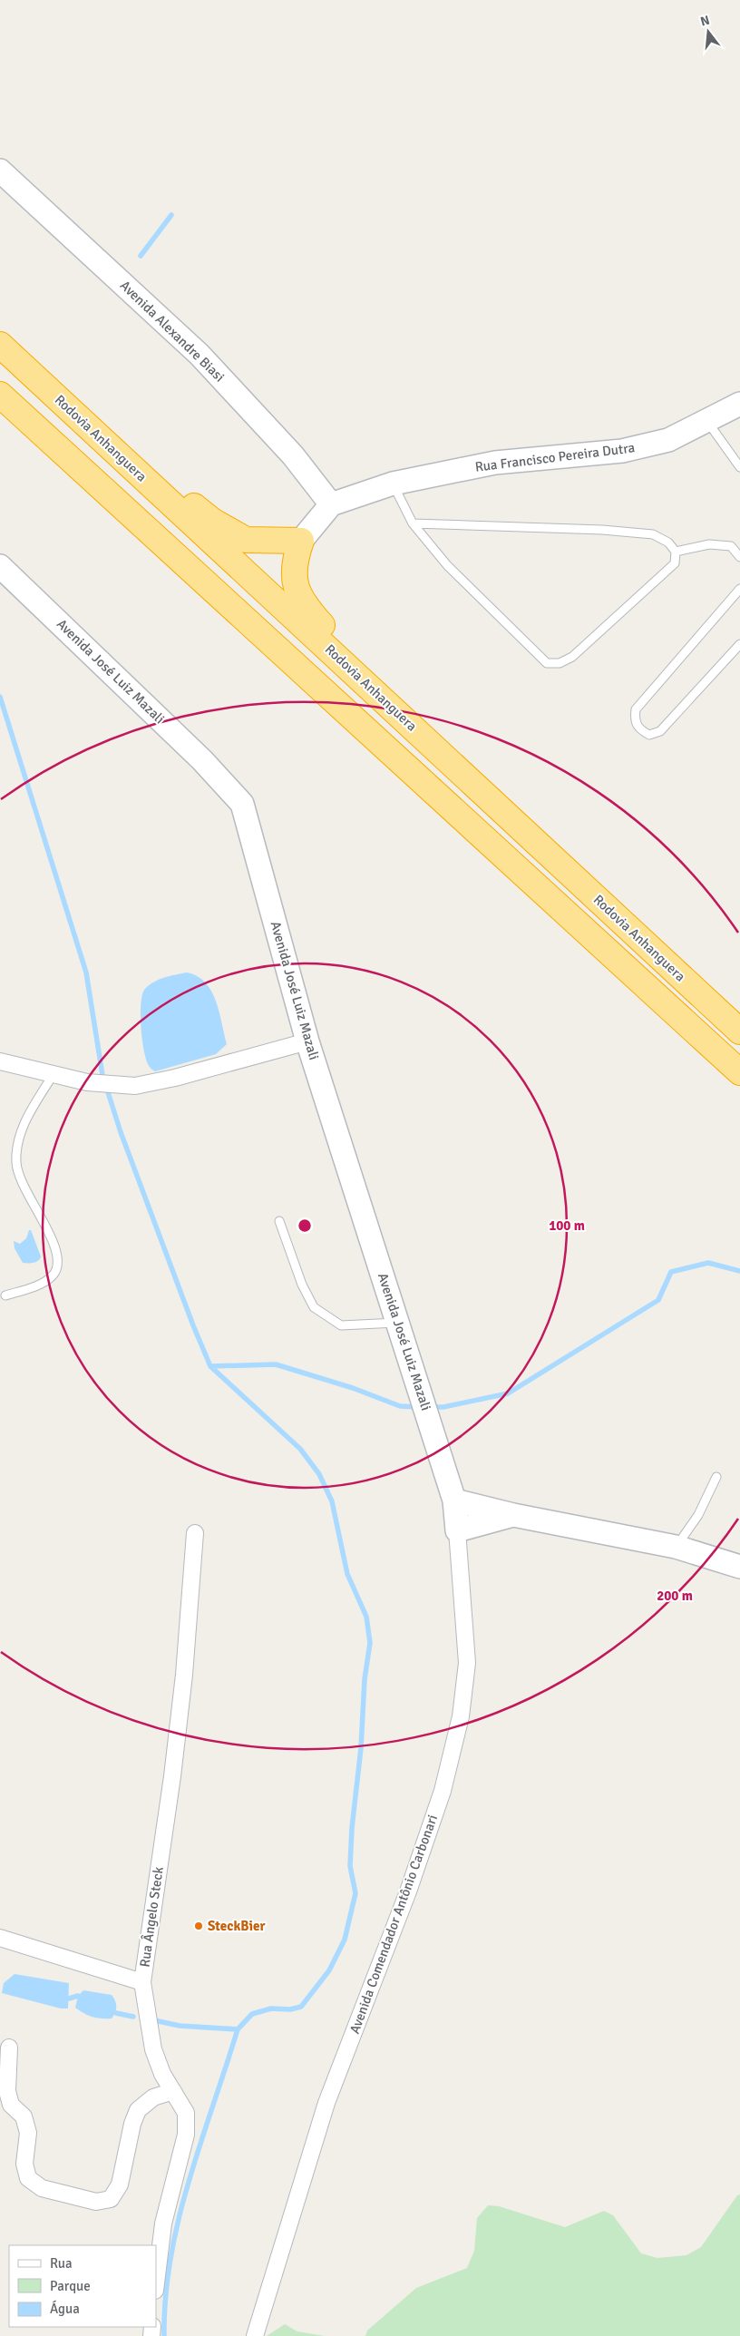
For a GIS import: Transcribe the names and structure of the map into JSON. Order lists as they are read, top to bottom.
{
  "streets": {
    "highway": ["Rodovia Anhanguera"],
    "main road": [
      "Avenida Alexandre Biasi",
      "Rua Francisco Pereira Dutra",
      "Avenida José Luiz Mazali",
      "Avenida Comendador Antônio Carbonari"
    ],
    "street": ["Rua Ângelo Steck"]
  },
  "crossings": [
    ["Avenida Alexandre Biasi", "Rua Francisco Pereira Dutra"],
    ["Avenida José Luiz Mazali", "Avenida Comendador Antônio Carbonari"]
  ],
  "places": ["SteckBier"],
  "legend": ["Rua", "Parque", "Água"],
  "north": "top",
  "rings": ["100 m", "200 m"]
}
